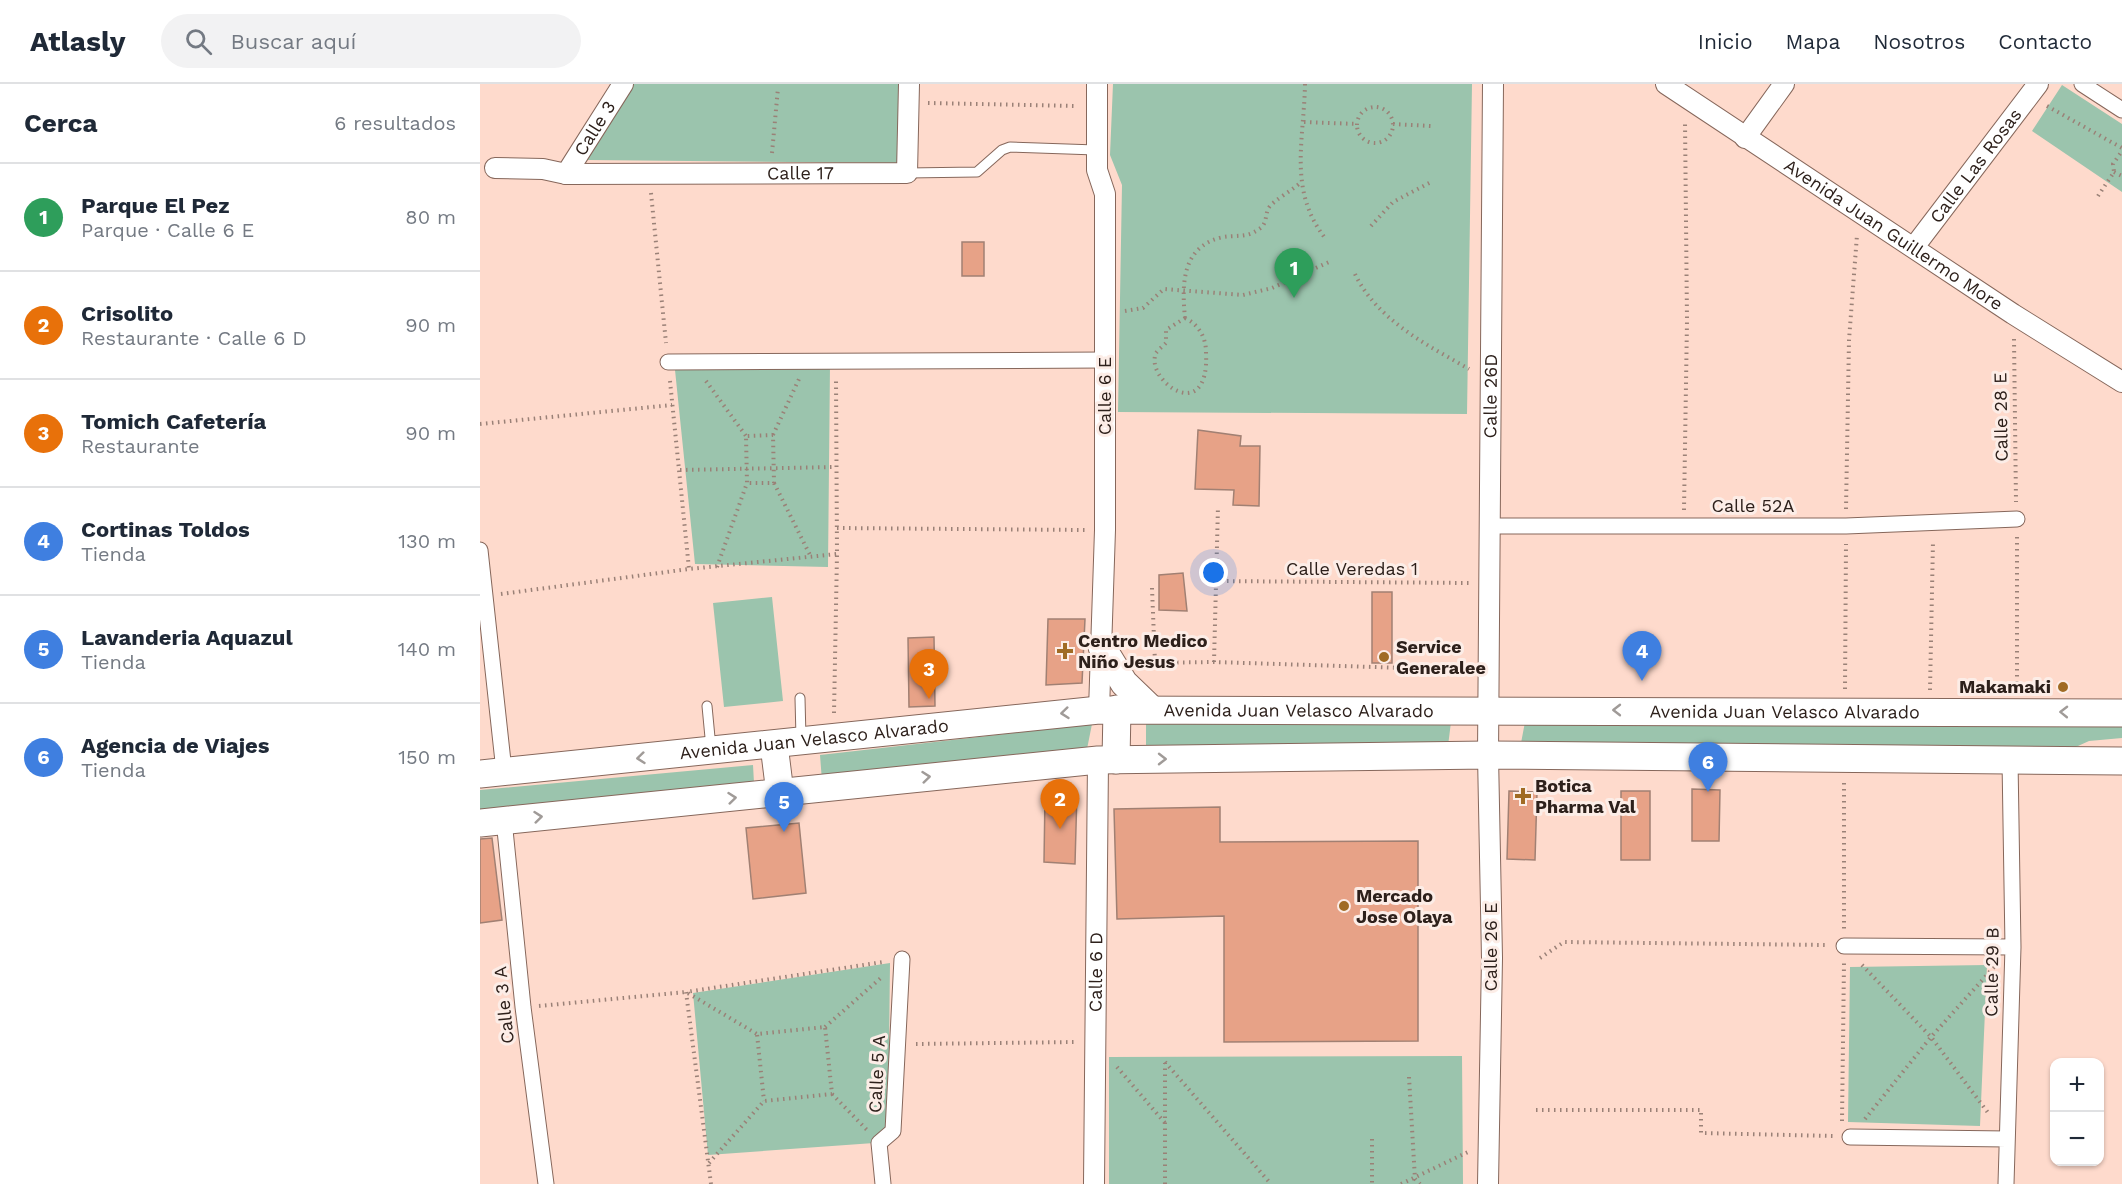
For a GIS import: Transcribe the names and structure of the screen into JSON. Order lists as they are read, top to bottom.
{
  "streets": {
    "main road": ["Avenida Juan Velasco Alvarado"],
    "street": [
      "Calle 3",
      "Calle Las Rosas",
      "Calle 17",
      "Avenida Juan Guillermo More",
      "Calle 6 E",
      "Calle 26D",
      "Calle 52A",
      "Calle 26 E",
      "Calle 6 D",
      "Calle 29 B",
      "Calle 3 A",
      "Calle 5 A"
    ],
    "path": ["Calle 28 E", "Calle Veredas 1"]
  },
  "crossings": [
    ["Calle 3", "Calle 17"],
    ["Calle Las Rosas", "Avenida Juan Guillermo More"],
    ["Calle 17", "Calle 6 E"],
    ["Avenida Juan Guillermo More", "Calle 28 E"],
    ["Calle 6 E", "Avenida Juan Velasco Alvarado"],
    ["Calle 26D", "Calle 52A"],
    ["Calle 26D", "Calle Veredas 1"],
    ["Calle 26D", "Avenida Juan Velasco Alvarado"],
    ["Calle 26D", "Calle 26 E"],
    ["Calle 28 E", "Calle 52A"],
    ["Calle 28 E", "Avenida Juan Velasco Alvarado"],
    ["Avenida Juan Velasco Alvarado", "Calle 26 E"]
  ],
  "places": {
    "health": ["Centro Medico Niño Jesus", "Botica Pharma Val"],
    "other": ["Service Generalee", "Makamaki", "Mercado Jose Olaya"]
  },
  "page": {
    "header": "Atlasly",
    "search": "Buscar aquí",
    "nav": [
      "Inicio",
      "Mapa",
      "Nosotros",
      "Contacto"
    ],
    "heading": ["Cerca", "6 resultados"],
    "list": [
      {
        "mark": "1",
        "name": "Parque El Pez",
        "note": "Parque · Calle 6 E",
        "value": "80 m"
      },
      {
        "mark": "2",
        "name": "Crisolito",
        "note": "Restaurante · Calle 6 D",
        "value": "90 m"
      },
      {
        "mark": "3",
        "name": "Tomich Cafetería",
        "note": "Restaurante",
        "value": "90 m"
      },
      {
        "mark": "4",
        "name": "Cortinas Toldos",
        "note": "Tienda",
        "value": "130 m"
      },
      {
        "mark": "5",
        "name": "Lavanderia Aquazul",
        "note": "Tienda",
        "value": "140 m"
      },
      {
        "mark": "6",
        "name": "Agencia de Viajes",
        "note": "Tienda",
        "value": "150 m"
      }
    ],
    "pins": [
      "1",
      "4",
      "3",
      "6",
      "2",
      "5"
    ],
    "map_buttons": ["+", "−"]
  }
}
